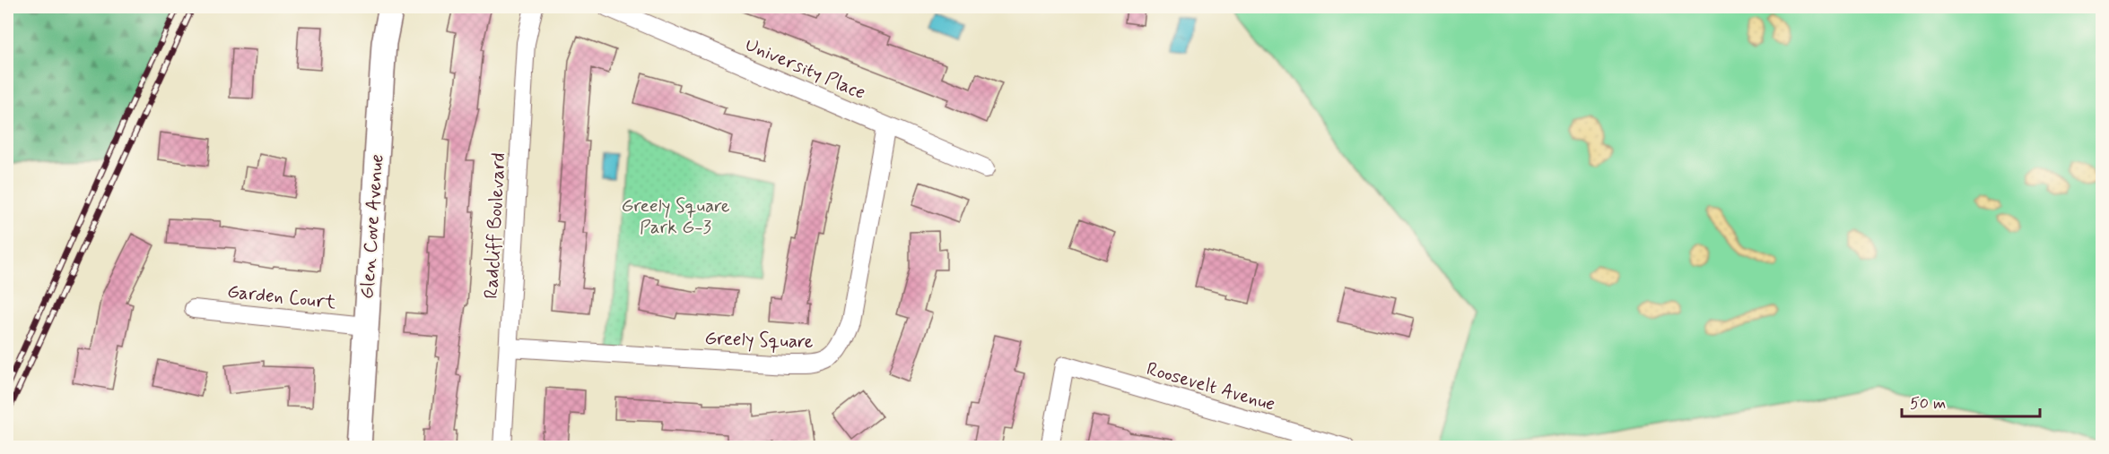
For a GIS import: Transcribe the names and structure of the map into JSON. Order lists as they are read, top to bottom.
{
  "streets": {
    "main road": ["Glen Cove Avenue"],
    "street": [
      "University Place",
      "Radcliff Boulevard",
      "Garden Court",
      "Greely Square",
      "Roosevelt Avenue"
    ]
  },
  "crossings": [
    ["University Place", "Greely Square"],
    ["Radcliff Boulevard", "Greely Square"],
    ["Glen Cove Avenue", "Garden Court"]
  ],
  "parks": ["Greely Square Park G-3"],
  "scale_bar": "50 m"
}
